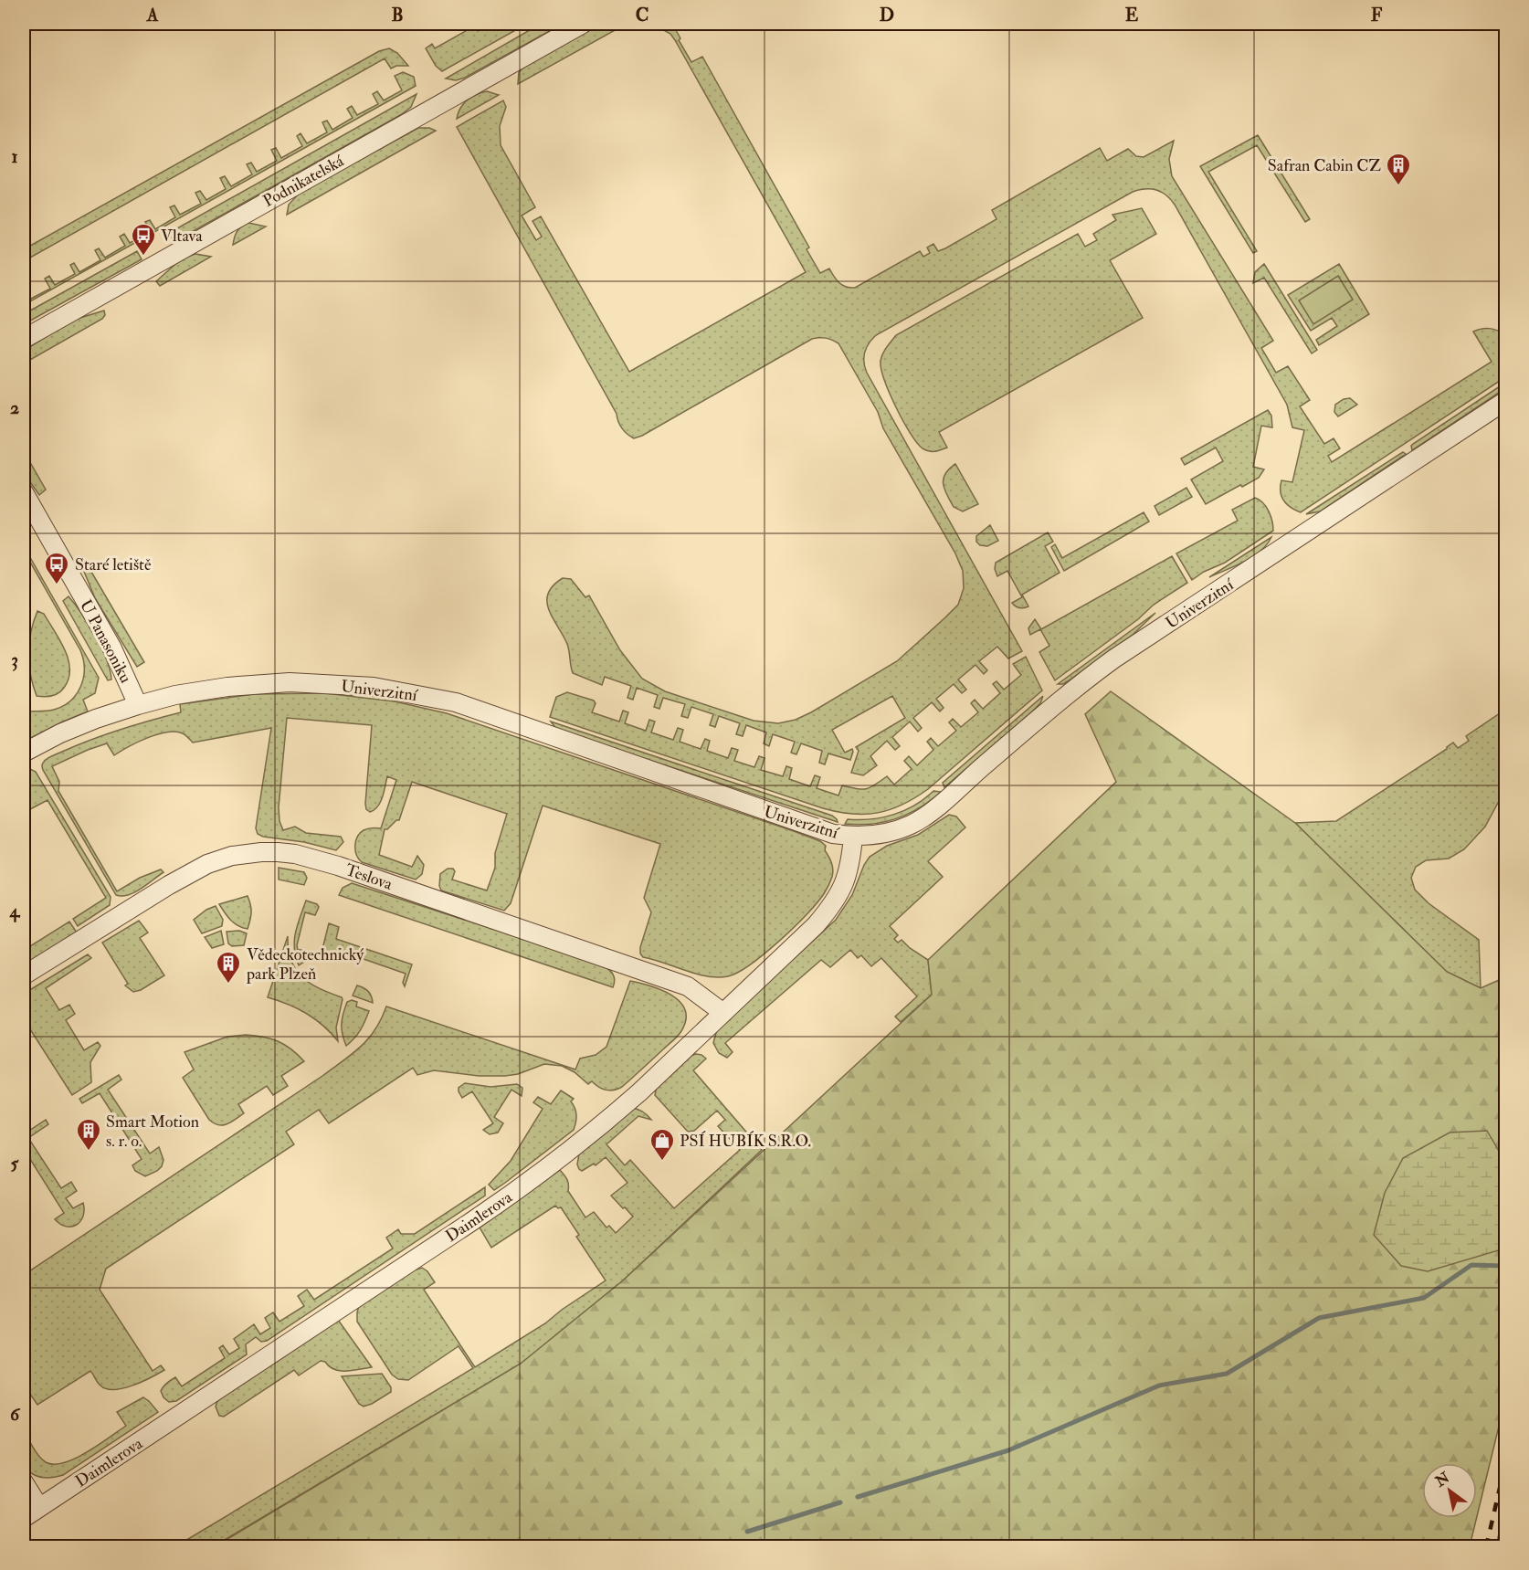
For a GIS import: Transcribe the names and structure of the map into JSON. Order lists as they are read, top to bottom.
{
  "streets": {
    "street": [
      "Podnikatelská",
      "Univerzitní",
      "U Panasoniku",
      "Teslova",
      "Daimlerova"
    ]
  },
  "crossings": [
    ["Univerzitní", "U Panasoniku"],
    ["Univerzitní", "Daimlerova"],
    ["Teslova", "Daimlerova"]
  ],
  "places": {
    "building": ["Safran Cabin CZ", "Vědeckotechnický park Plzeň", "Smart Motion s. r. o."],
    "bus stop": ["Vltava", "Staré letiště"],
    "shop": ["PSÍ HUBÍK S.R.O."]
  },
  "north": "top left",
  "grid": {
    "columns": [
      "A",
      "B",
      "C",
      "D",
      "E",
      "F"
    ],
    "rows": [
      "1",
      "2",
      "3",
      "4",
      "5",
      "6"
    ]
  }
}
